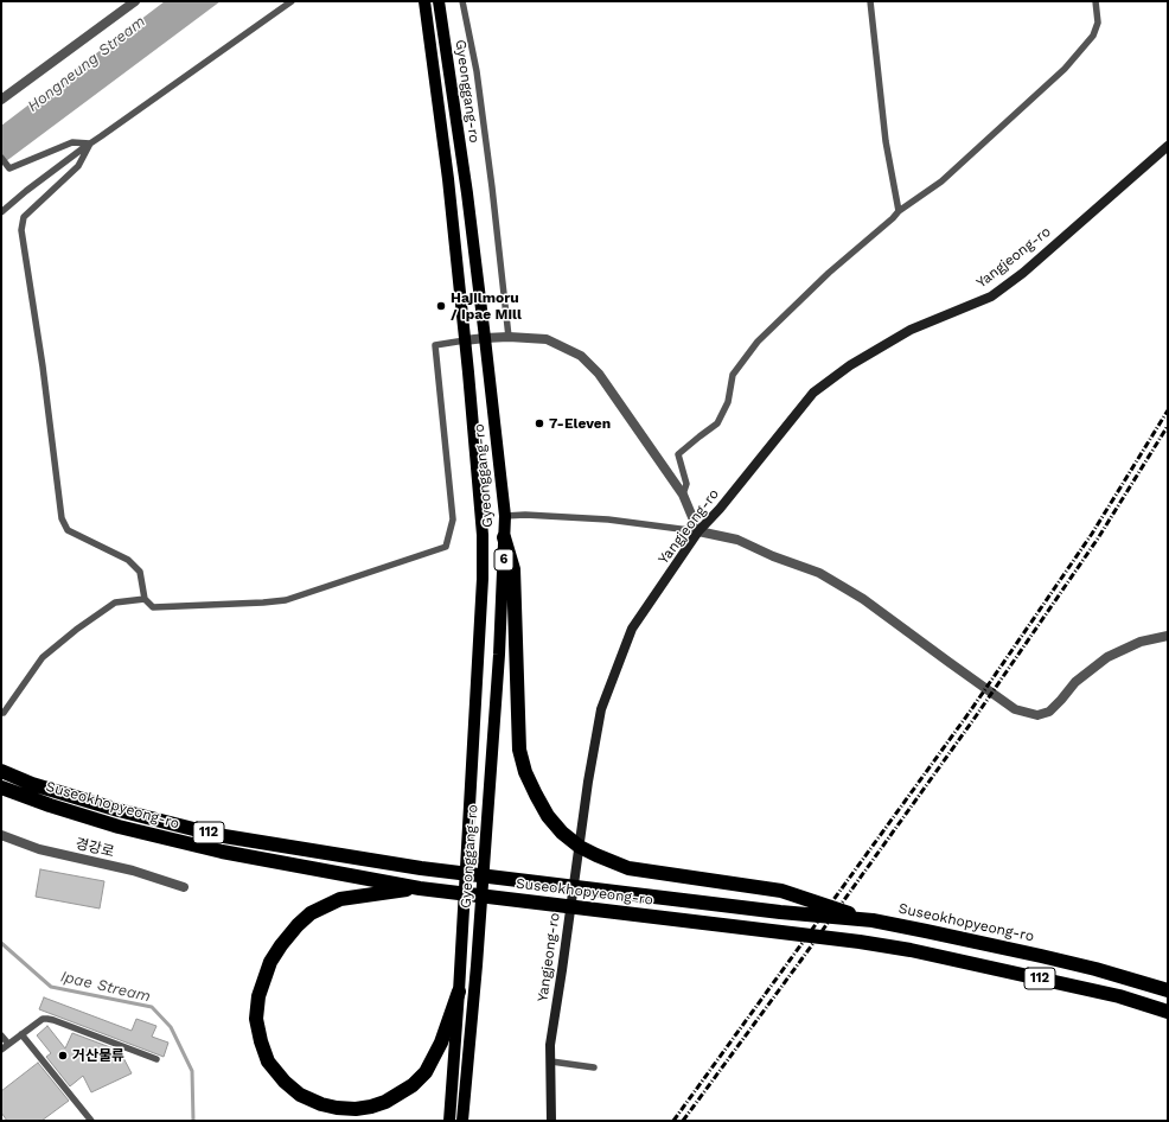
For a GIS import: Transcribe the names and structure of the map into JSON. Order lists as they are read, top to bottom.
{
  "streets": {
    "highway": ["Suseokhopyeong-ro", "112"],
    "main road": ["Gyeonggang-ro", "Yangjeong-ro", "6"],
    "street": ["경강로"]
  },
  "water": ["Hongneung Stream", "Ipae Stream"],
  "places": ["Hajilmoru / Ipae Mill", "7-Eleven", "거산물류"]
}
